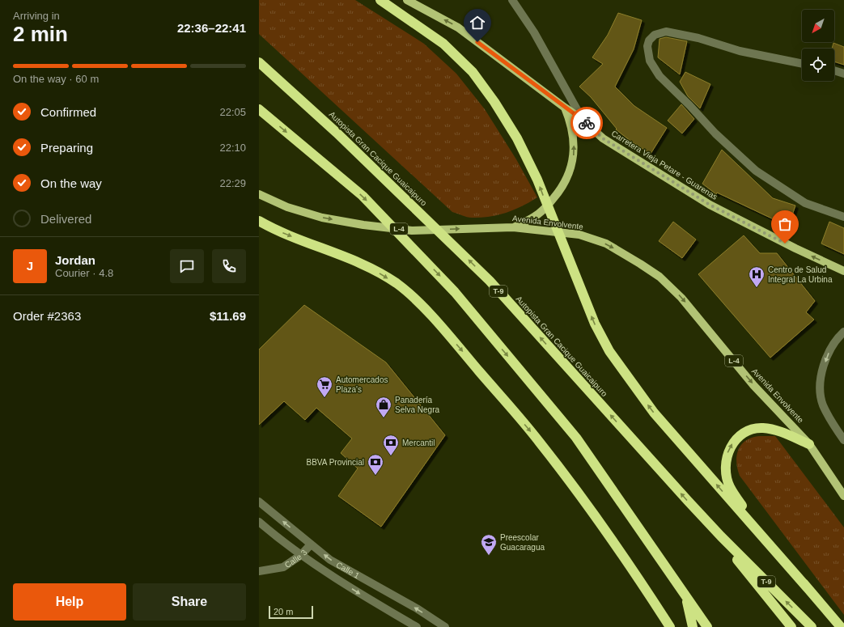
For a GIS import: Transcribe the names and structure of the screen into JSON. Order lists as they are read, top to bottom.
{
  "streets": {
    "highway": ["Autopista Gran Cacique Guaicaipuro", "T-9"],
    "main road": ["Carretera Vieja Petare - Guarenas", "Avenida Envolvente", "L-4"],
    "street": ["Calle 3", "Calle 1"]
  },
  "crossings": [
    ["Calle 3", "Calle 1"]
  ],
  "one_way": ["Carretera Vieja Petare - Guarenas", "Avenida Envolvente"],
  "places": {
    "hospital": ["Centro de Salud Integral La Urbina"],
    "supermarket": ["Automercados Plaza's"],
    "shop": ["Panadería Selva Negra"],
    "bank": ["Mercantil", "BBVA Provincial"],
    "school or university": ["Preescolar Guacaragua"]
  },
  "scale_bar": "20 m",
  "north": "bottom left",
  "page": {
    "heading": ["2 min", "Arriving in", "22:36–22:41"],
    "panel": [
      "Jordan",
      "Courier · 4.8",
      "Order #2363",
      "$11.69"
    ],
    "bar": "On the way · 60 m",
    "list": [
      ["Confirmed", "22:05"],
      ["Preparing", "22:10"],
      ["On the way", "22:29"],
      "Delivered"
    ],
    "round": "J",
    "buttons": ["Help", "Share"],
    "scale": "20 m"
  }
}
